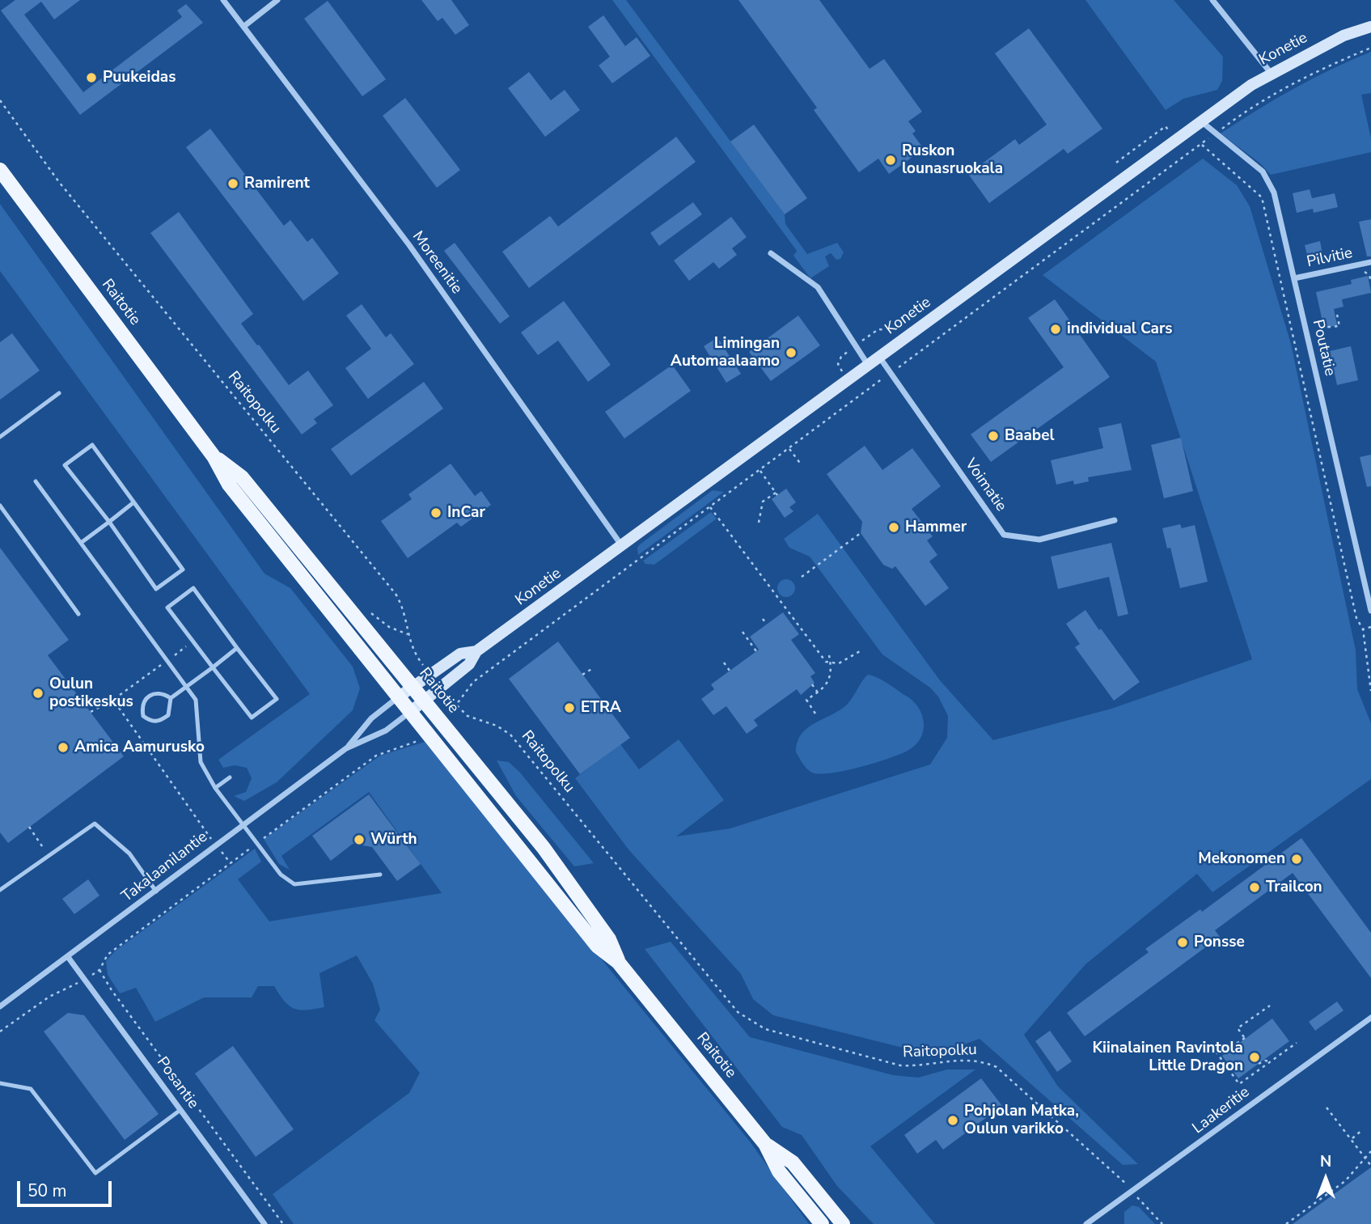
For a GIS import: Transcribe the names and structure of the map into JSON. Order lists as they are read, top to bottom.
{
  "streets": {
    "main road": ["Raitotie"],
    "street": [
      "Konetie",
      "Pilvitie",
      "Moreenitie",
      "Poutatie",
      "Voimatie",
      "Takalaanilantie",
      "Posantie",
      "Laakeritie"
    ],
    "path": ["Raitopolku"]
  },
  "crossings": [
    ["Konetie", "Moreenitie"],
    ["Konetie", "Raitotie"],
    ["Konetie", "Poutatie"],
    ["Konetie", "Raitopolku"],
    ["Konetie", "Voimatie"],
    ["Konetie", "Takalaanilantie"],
    ["Pilvitie", "Poutatie"],
    ["Raitotie", "Takalaanilantie"],
    ["Raitopolku", "Laakeritie"],
    ["Takalaanilantie", "Posantie"]
  ],
  "places": [
    "Puukeidas",
    "Ruskon lounasruokala",
    "Ramirent",
    "individual Cars",
    "Limingan Automaalaamo",
    "Baabel",
    "InCar",
    "Hammer",
    "Oulun postikeskus",
    "ETRA",
    "Amica Aamurusko",
    "Würth",
    "Mekonomen",
    "Trailcon",
    "Ponsse",
    "Kiinalainen Ravintola Little Dragon",
    "Pohjolan Matka, Oulun varikko"
  ],
  "scale_bar": "50 m",
  "north": "top"
}
